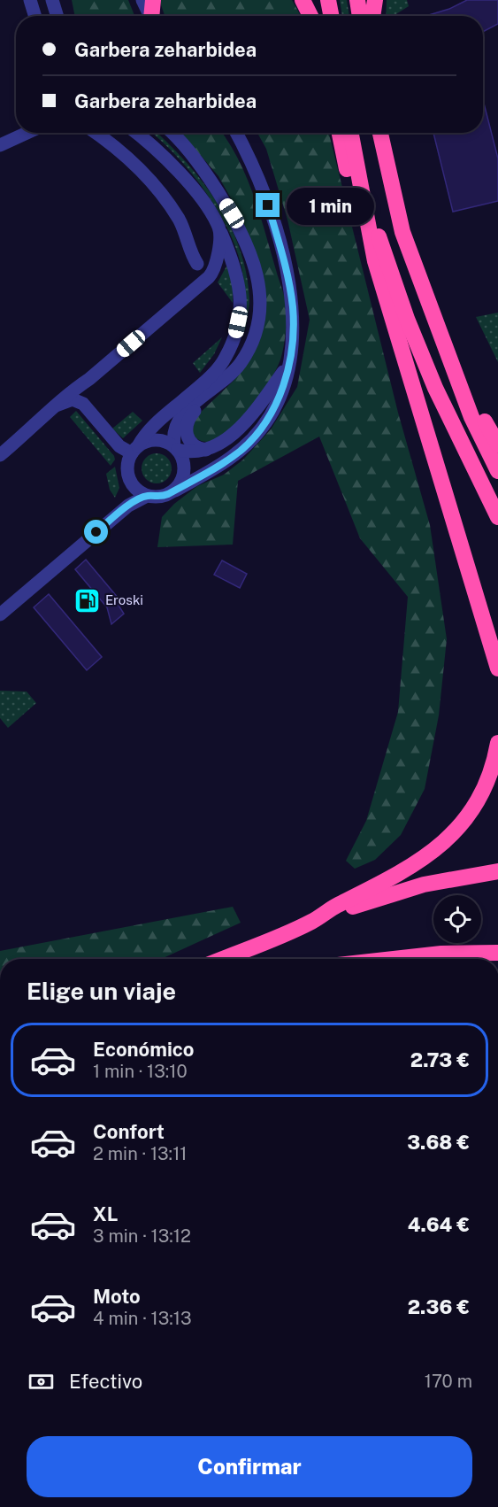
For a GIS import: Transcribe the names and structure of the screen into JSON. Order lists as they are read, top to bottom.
{
  "places": {
    "fuel station": ["Eroski"]
  },
  "page": {
    "banner": ["Garbera zeharbidea", "Garbera zeharbidea"],
    "bubble": "1 min",
    "heading": "Elige un viaje",
    "list": [
      {
        "name": "Económico",
        "note": "1 min · 13:10",
        "value": "2.73 €"
      },
      {
        "name": "Confort",
        "note": "2 min · 13:11",
        "value": "3.68 €"
      },
      {
        "name": "XL",
        "note": "3 min · 13:12",
        "value": "4.64 €"
      },
      {
        "name": "Moto",
        "note": "4 min · 13:13",
        "value": "2.36 €"
      }
    ],
    "pay": ["Efectivo", "170 m"],
    "buttons": "Confirmar"
  }
}
